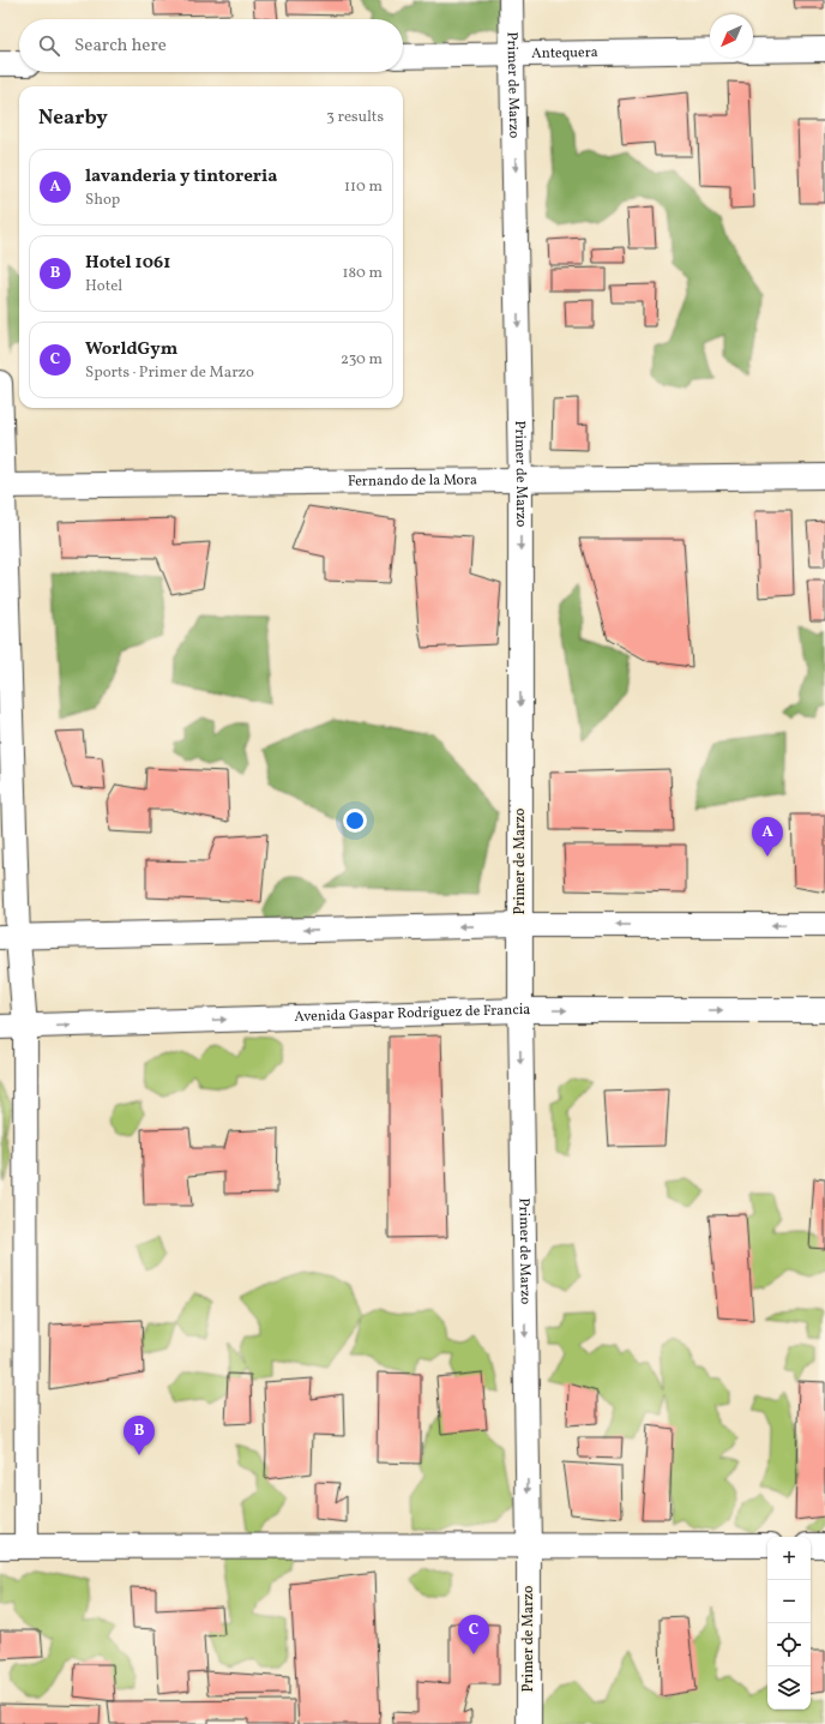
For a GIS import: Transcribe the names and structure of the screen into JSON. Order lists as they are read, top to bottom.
{
  "streets": {
    "street": [
      "Antequera",
      "Primer de Marzo",
      "Fernando de la Mora",
      "Avenida Gaspar Rodríguez de Francia"
    ]
  },
  "crossings": [
    ["Antequera", "Primer de Marzo"],
    ["Primer de Marzo", "Fernando de la Mora"],
    ["Primer de Marzo", "Avenida Gaspar Rodríguez de Francia"]
  ],
  "one_way": ["Primer de Marzo"],
  "north": "bottom left",
  "page": {
    "search": "Search here",
    "heading": ["Nearby", "3 results"],
    "list": [
      {
        "mark": "A",
        "name": "lavanderia y tintoreria",
        "note": "Shop",
        "value": "110 m"
      },
      {
        "mark": "B",
        "name": "Hotel 1061",
        "note": "Hotel",
        "value": "180 m"
      },
      {
        "mark": "C",
        "name": "WorldGym",
        "note": "Sports · Primer de Marzo",
        "value": "230 m"
      }
    ],
    "pins": ["A", "B", "C"],
    "map_buttons": ["+", "−"]
  }
}
